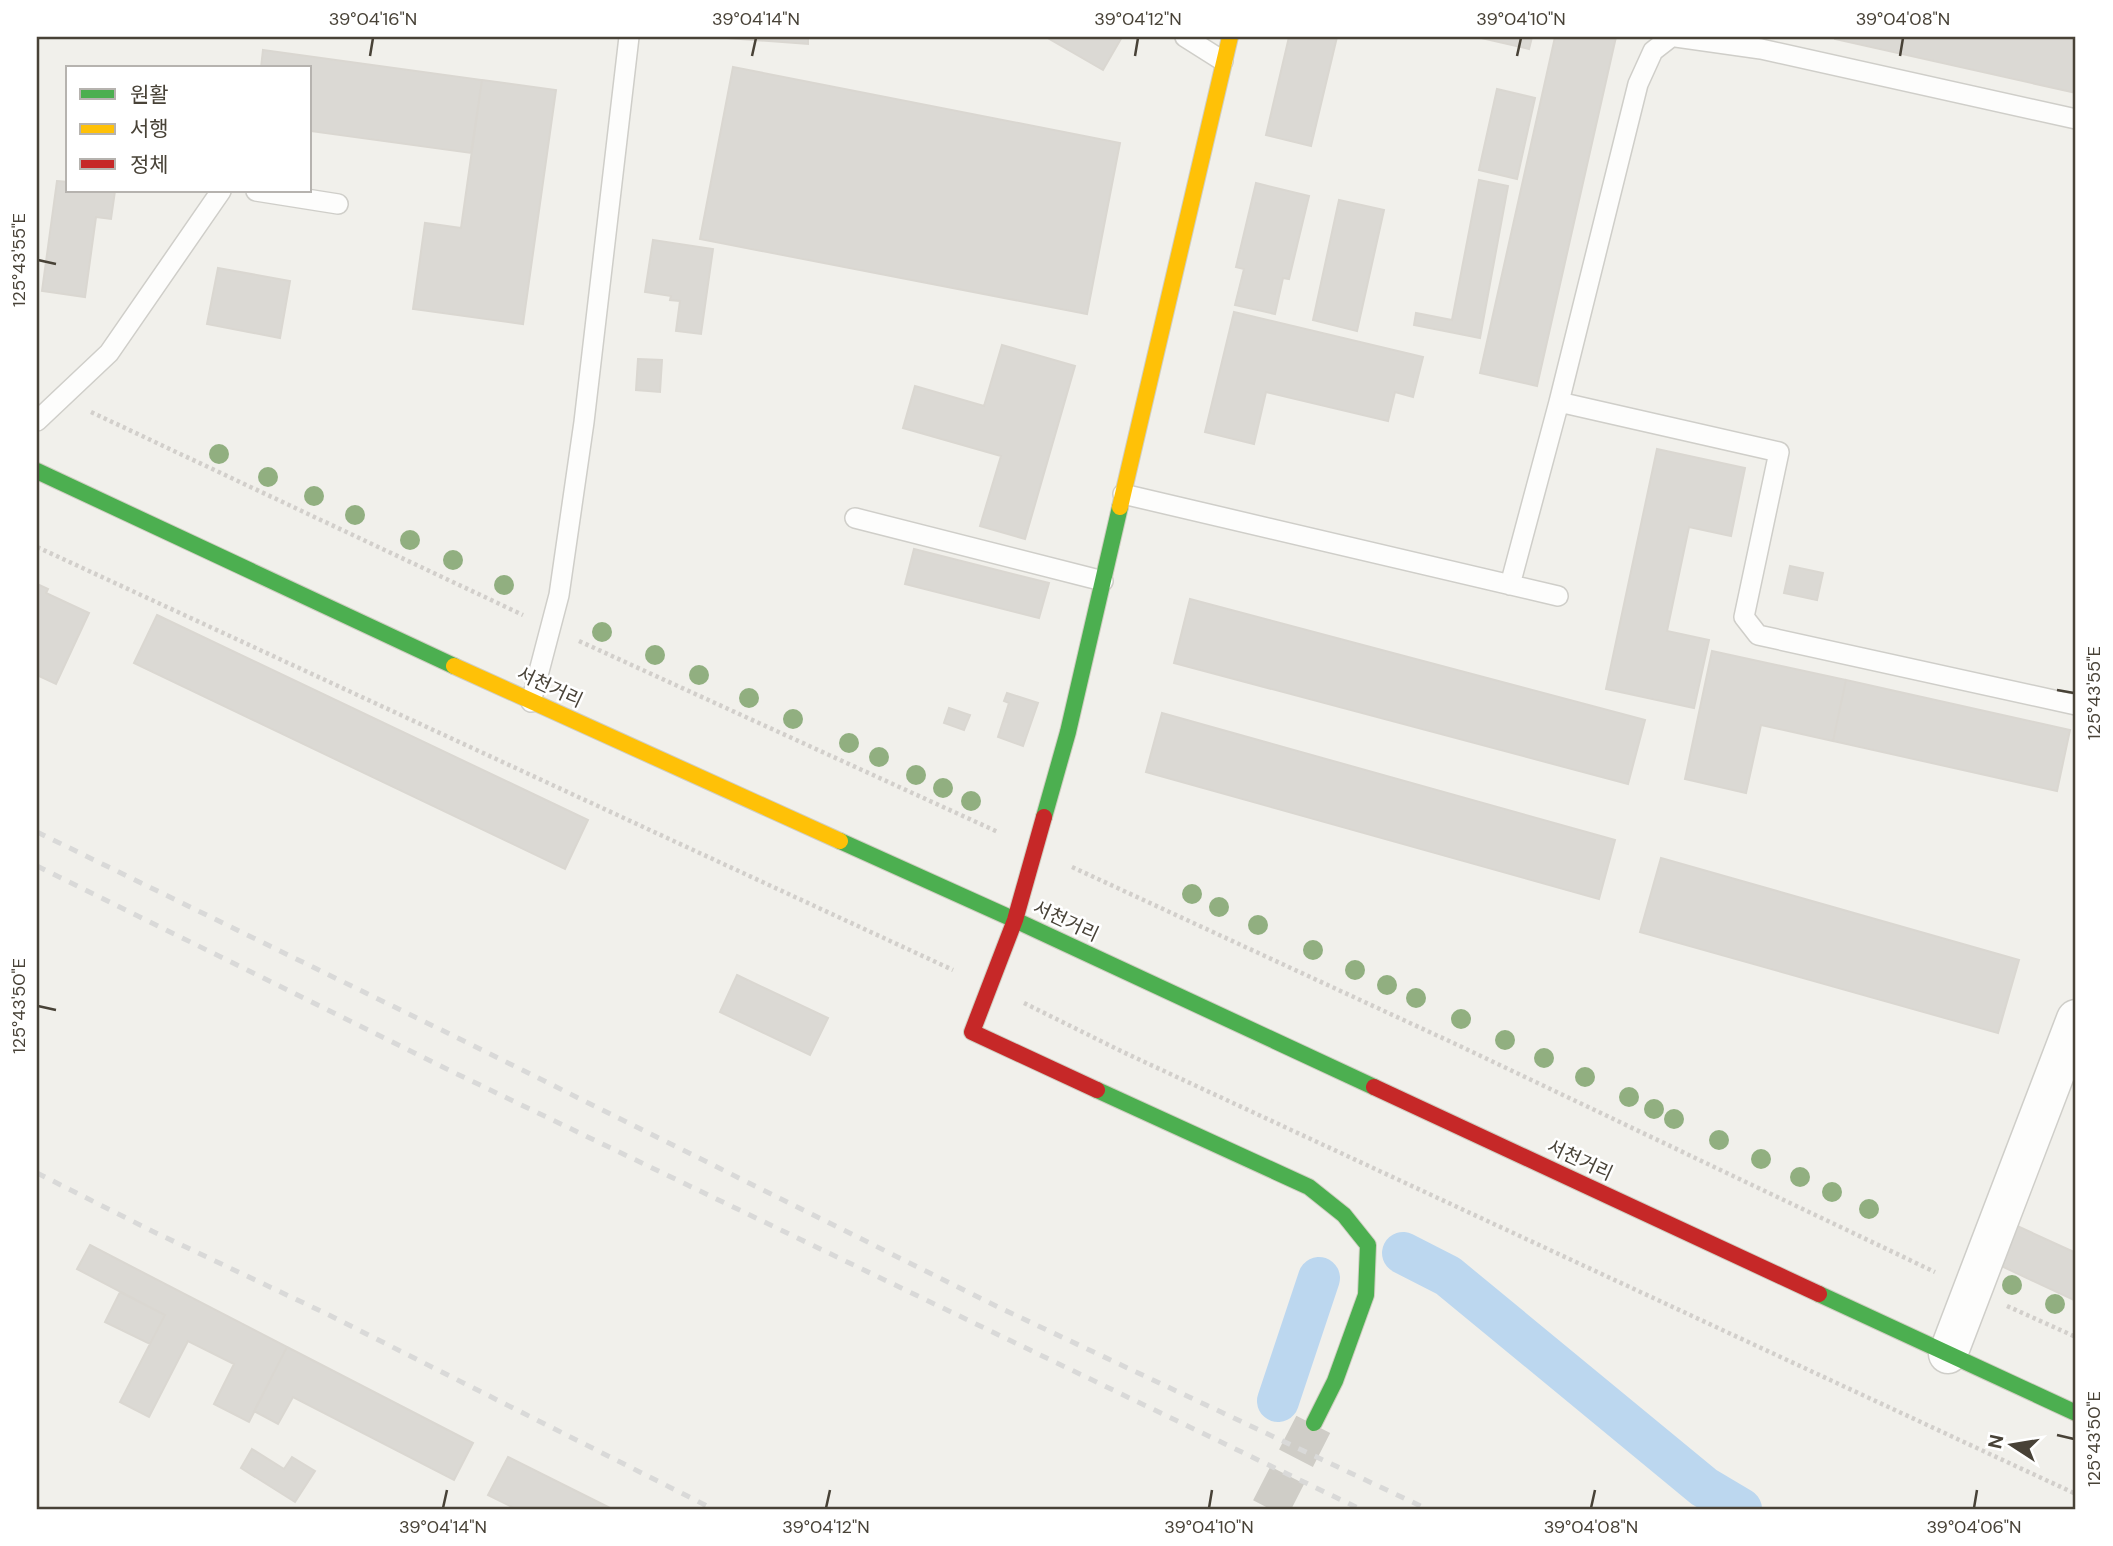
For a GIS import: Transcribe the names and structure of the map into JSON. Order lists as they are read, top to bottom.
{
  "streets": {
    "main road": ["서천거리"]
  },
  "legend": ["원활", "서행", "정체"],
  "north": "left",
  "coordinates": [
    "39°04'16\"N",
    "39°04'14\"N",
    "39°04'12\"N",
    "39°04'10\"N",
    "39°04'08\"N",
    "125°43'55\"E",
    "125°43'50\"E",
    "39°04'06\"N"
  ]
}
